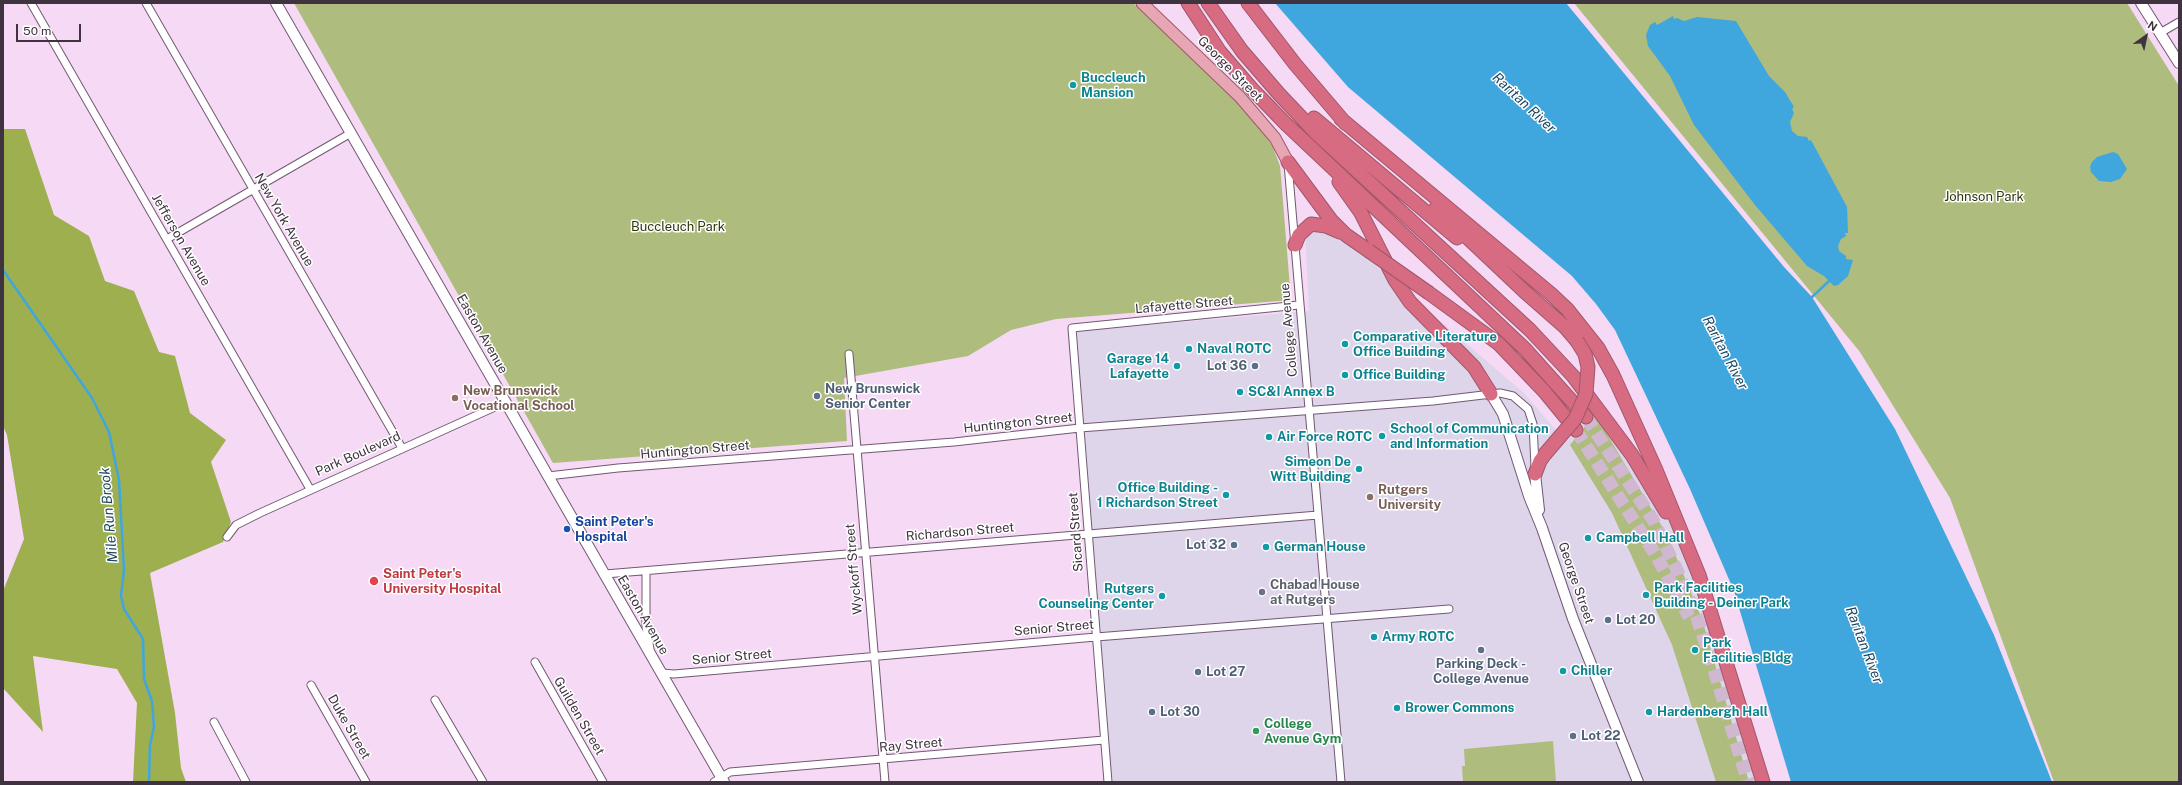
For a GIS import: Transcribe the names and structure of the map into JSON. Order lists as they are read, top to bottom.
{
  "streets": {
    "main road": ["George Street"],
    "street": [
      "New York Avenue",
      "Jefferson Avenue",
      "Lafayette Street",
      "College Avenue",
      "Easton Avenue",
      "Huntington Street",
      "Park Boulevard",
      "Richardson Street",
      "Sicard Street",
      "Wyckoff Street",
      "Senior Street",
      "Guilden Street",
      "Duke Street",
      "Ray Street"
    ]
  },
  "crossings": [
    ["George Street", "College Avenue"],
    ["George Street", "Huntington Street"],
    ["New York Avenue", "Park Boulevard"],
    ["Jefferson Avenue", "Park Boulevard"],
    ["Lafayette Street", "College Avenue"],
    ["Lafayette Street", "Sicard Street"],
    ["College Avenue", "Huntington Street"],
    ["College Avenue", "Richardson Street"],
    ["College Avenue", "Senior Street"],
    ["Easton Avenue", "Huntington Street"],
    ["Easton Avenue", "Park Boulevard"],
    ["Easton Avenue", "Richardson Street"],
    ["Easton Avenue", "Senior Street"],
    ["Easton Avenue", "Ray Street"],
    ["Huntington Street", "Sicard Street"],
    ["Huntington Street", "Wyckoff Street"],
    ["Richardson Street", "Sicard Street"],
    ["Richardson Street", "Wyckoff Street"],
    ["Sicard Street", "Senior Street"],
    ["Sicard Street", "Ray Street"],
    ["Wyckoff Street", "Senior Street"],
    ["Wyckoff Street", "Ray Street"]
  ],
  "water": ["Raritan River", "Mile Run Brook"],
  "parks": ["Johnson Park", "Buccleuch Park"],
  "places": [
    "Buccleuch Mansion",
    "Comparative Literature Office Building",
    "Naval ROTC",
    "Garage 14 Lafayette",
    "Lot 36",
    "Office Building",
    "SC&I Annex B",
    "New Brunswick Senior Center",
    "New Brunswick Vocational School",
    "School of Communication and Information",
    "Air Force ROTC",
    "Simeon De Witt Building",
    "Office Building - 1 Richardson Street",
    "Rutgers University",
    "Saint Peter's Hospital",
    "Campbell Hall",
    "Lot 32",
    "German House",
    "Saint Peter's University Hospital",
    "Chabad House at Rutgers",
    "Park Facilities Building - Deiner Park",
    "Rutgers Counseling Center",
    "Lot 20",
    "Army ROTC",
    "Parking Deck - College Avenue",
    "Park Facilities Bldg",
    "Chiller",
    "Lot 27",
    "Brower Commons",
    "Lot 30",
    "Hardenbergh Hall",
    "College Avenue Gym",
    "Lot 22"
  ],
  "scale_bar": "50 m",
  "north": "top right"
}
